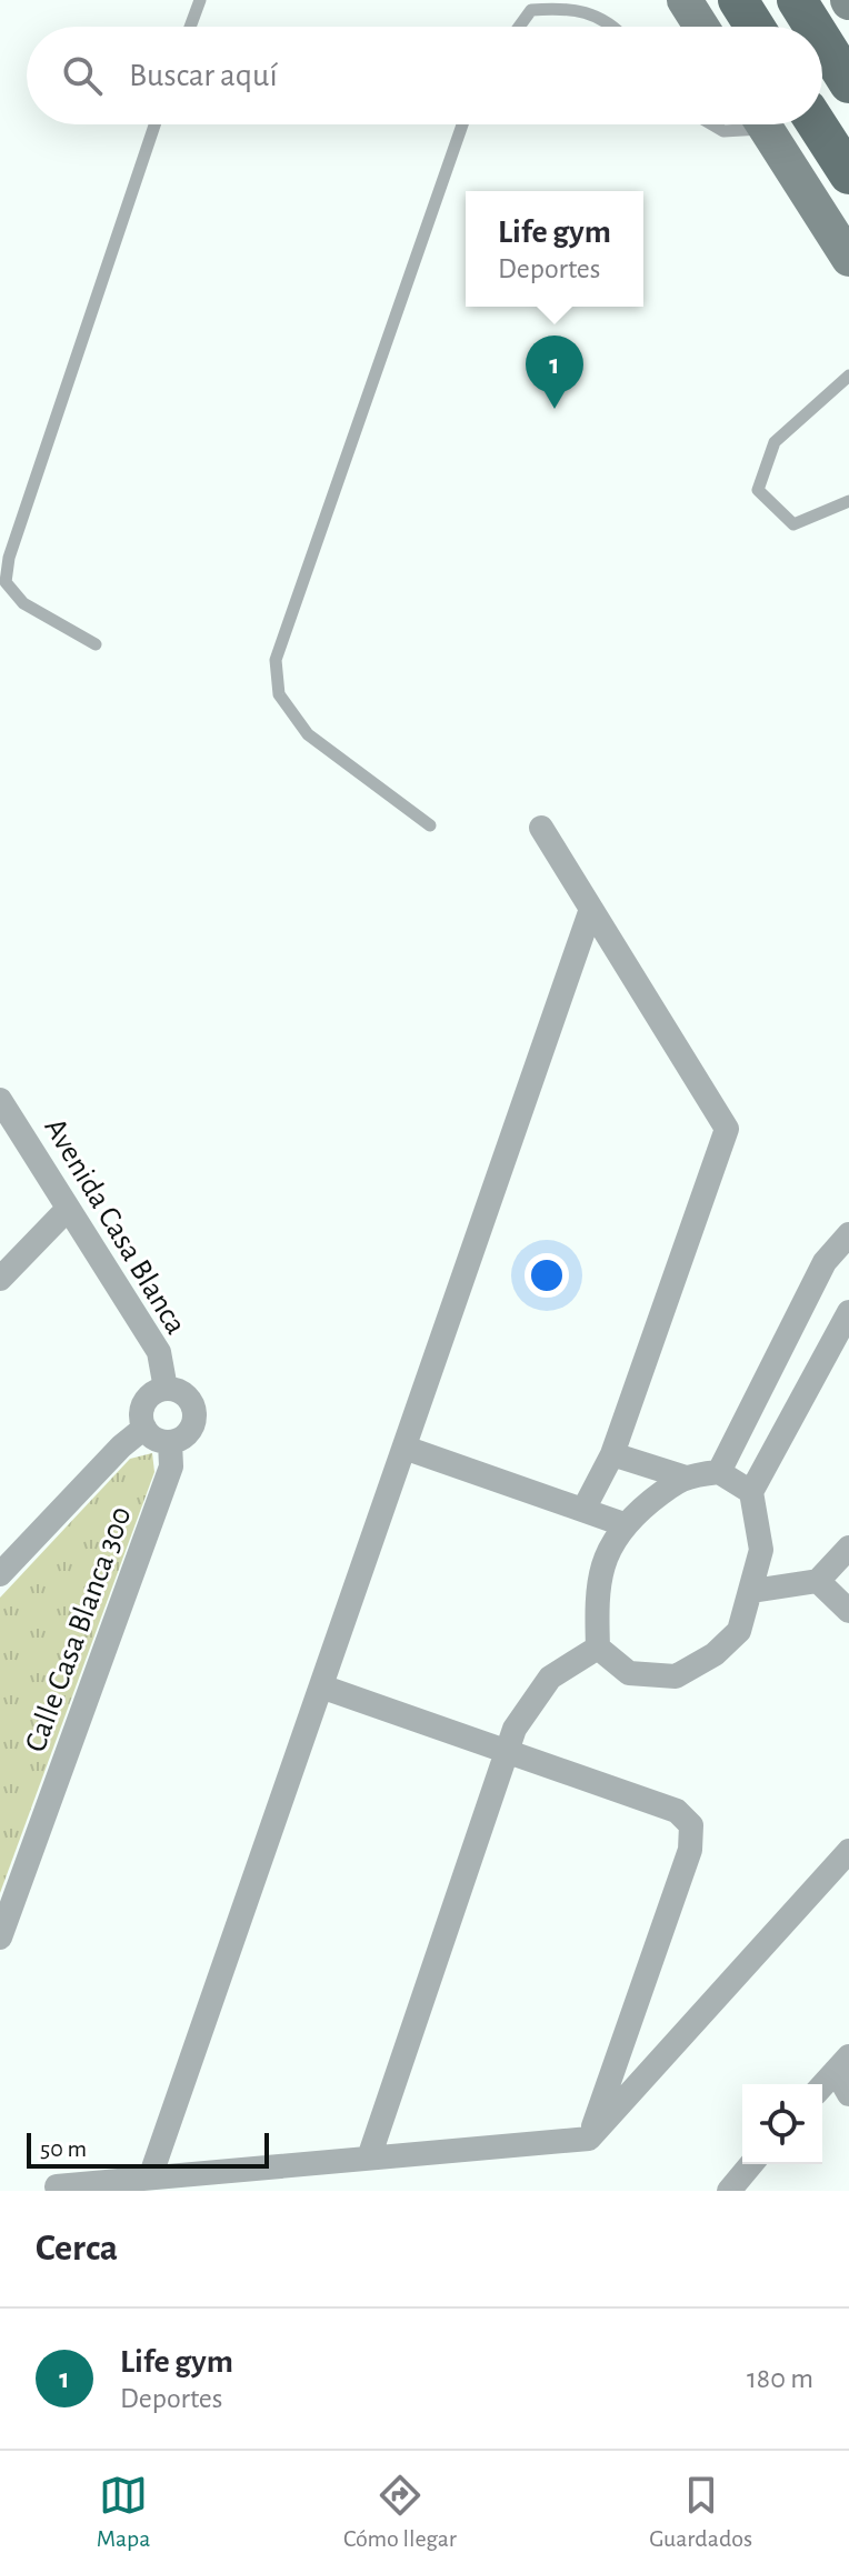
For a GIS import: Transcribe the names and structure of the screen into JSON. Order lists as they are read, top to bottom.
{
  "streets": {
    "street": ["Avenida Casa Blanca", "Calle Casa Blanca 300"]
  },
  "crossings": [
    ["Avenida Casa Blanca", "Calle Casa Blanca 300"]
  ],
  "scale_bar": "50 m",
  "page": {
    "search": "Buscar aquí",
    "popup": ["Life gym", "Deportes"],
    "pins": "1",
    "scale": "50 m",
    "heading": "Cerca",
    "list": [
      {
        "mark": "1",
        "name": "Life gym",
        "note": "Deportes",
        "value": "180 m"
      }
    ],
    "nav": ["Mapa", "Cómo llegar", "Guardados"]
  }
}
